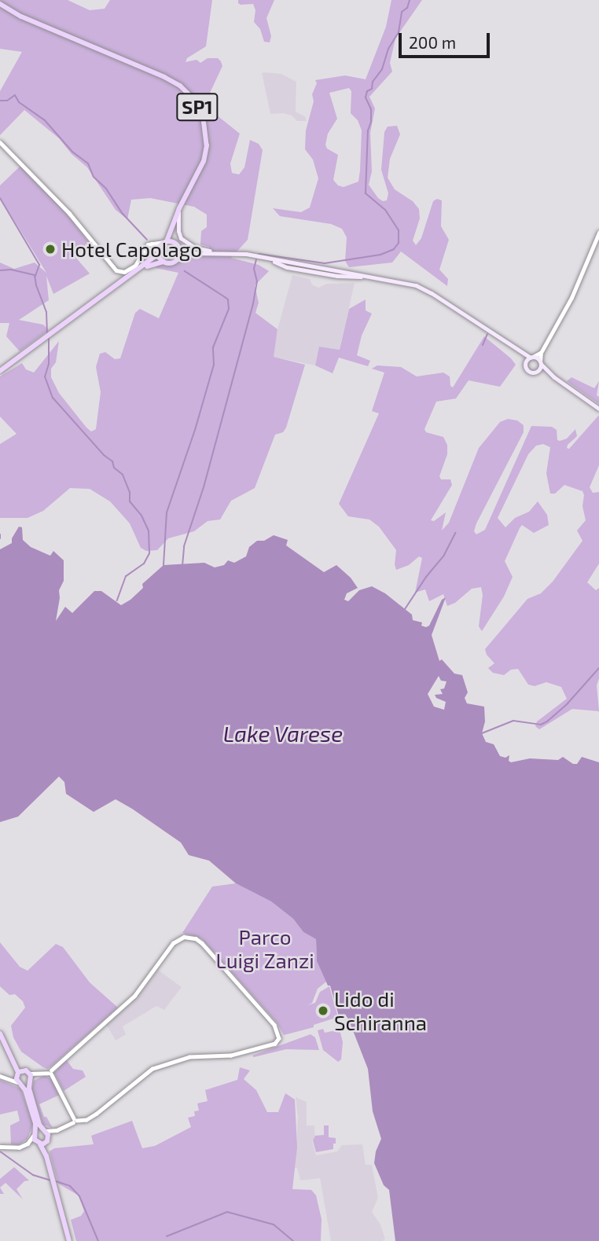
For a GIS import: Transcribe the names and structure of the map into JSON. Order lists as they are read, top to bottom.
{
  "streets": {
    "main road": ["SP1"]
  },
  "water": ["Lake Varese"],
  "parks": ["Parco Luigi Zanzi"],
  "places": ["Hotel Capolago", "Lido di Schiranna"],
  "scale_bar": "200 m"
}
